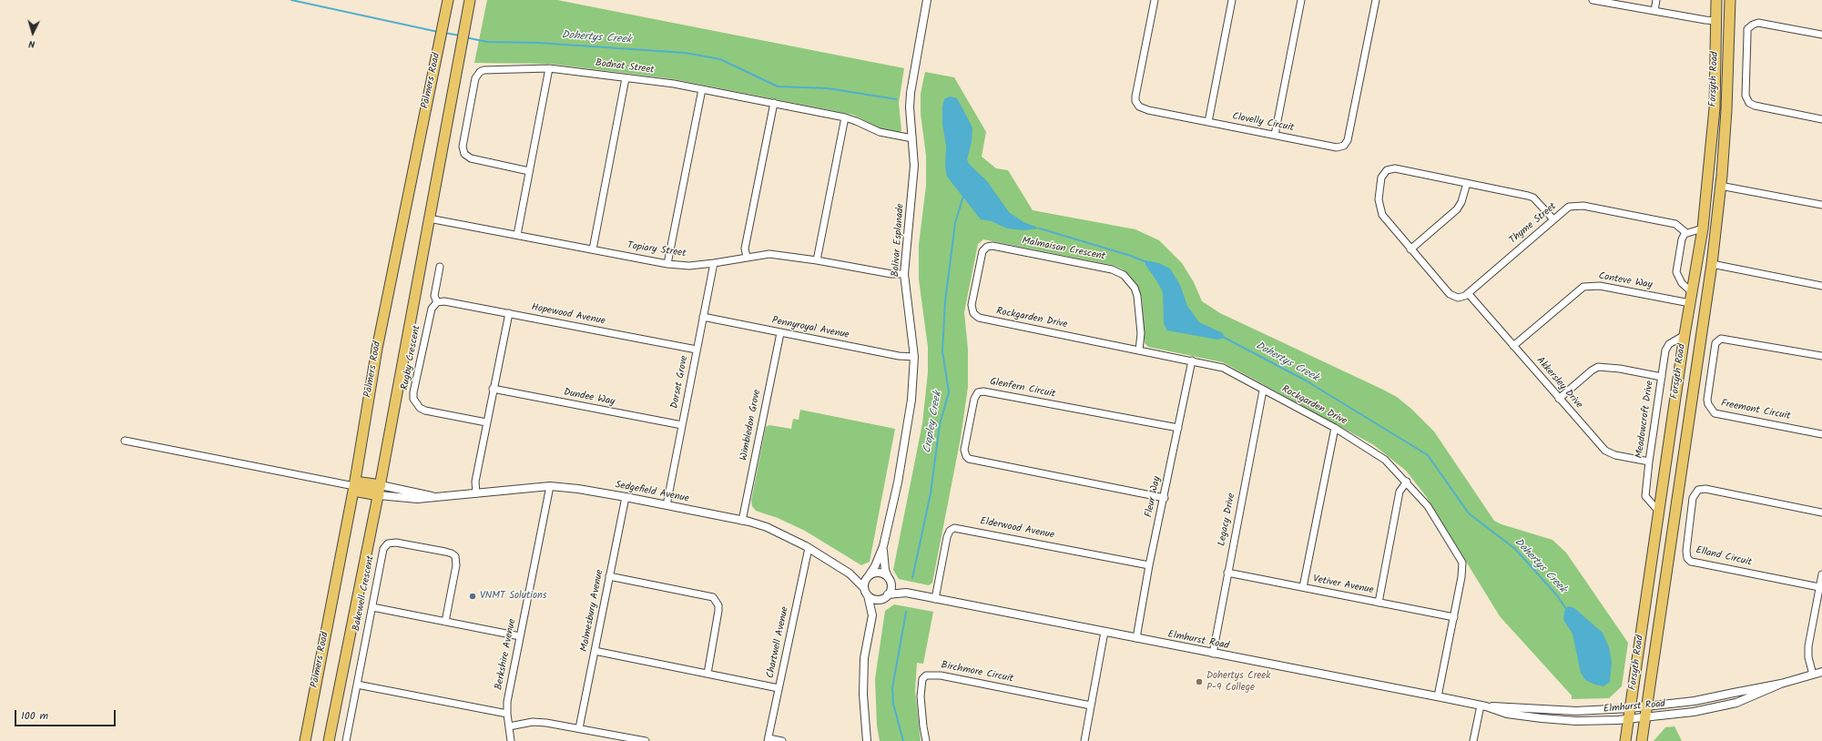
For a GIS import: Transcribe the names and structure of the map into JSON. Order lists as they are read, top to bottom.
{
  "streets": {
    "highway": ["Forsyth Road", "Palmers Road"],
    "street": [
      "Bodnat Street",
      "Clovelly Circuit",
      "Thyme Street",
      "Bolivar Esplanade",
      "Malmaison Crescent",
      "Topiary Street",
      "Conteve Way",
      "Hopewood Avenue",
      "Rockgarden Drive",
      "Pennyroyal Avenue",
      "Rugby Crescent",
      "Dorset Grove",
      "Akkersley Drive",
      "Glenfern Circuit",
      "Dundee Way",
      "Freemont Circuit",
      "Meadowcroft Drive",
      "Wimbledon Grove",
      "Sedgefield Avenue",
      "Fleur Way",
      "Legacy Drive",
      "Elderwood Avenue",
      "Elland Circuit",
      "Vetiver Avenue",
      "Bakewell Crescent",
      "Malmesbury Avenue",
      "Elmhurst Road",
      "Chartwell Avenue",
      "Berkshire Avenue",
      "Birchmore Circuit"
    ]
  },
  "crossings": [
    ["Bodnat Street", "Bolivar Esplanade"],
    ["Forsyth Road", "Conteve Way"],
    ["Forsyth Road", "Meadowcroft Drive"],
    ["Forsyth Road", "Elmhurst Road"],
    ["Thyme Street", "Akkersley Drive"],
    ["Bolivar Esplanade", "Topiary Street"],
    ["Bolivar Esplanade", "Pennyroyal Avenue"],
    ["Bolivar Esplanade", "Sedgefield Avenue"],
    ["Bolivar Esplanade", "Elmhurst Road"],
    ["Malmaison Crescent", "Rockgarden Drive"],
    ["Topiary Street", "Dorset Grove"],
    ["Conteve Way", "Akkersley Drive"],
    ["Hopewood Avenue", "Rugby Crescent"],
    ["Hopewood Avenue", "Dorset Grove"],
    ["Rockgarden Drive", "Fleur Way"],
    ["Rockgarden Drive", "Legacy Drive"],
    ["Rockgarden Drive", "Vetiver Avenue"],
    ["Rockgarden Drive", "Elmhurst Road"],
    ["Pennyroyal Avenue", "Dorset Grove"],
    ["Pennyroyal Avenue", "Wimbledon Grove"],
    ["Dorset Grove", "Dundee Way"],
    ["Dorset Grove", "Sedgefield Avenue"],
    ["Akkersley Drive", "Meadowcroft Drive"],
    ["Glenfern Circuit", "Fleur Way"],
    ["Wimbledon Grove", "Sedgefield Avenue"],
    ["Sedgefield Avenue", "Malmesbury Avenue"],
    ["Sedgefield Avenue", "Elmhurst Road"],
    ["Sedgefield Avenue", "Chartwell Avenue"],
    ["Sedgefield Avenue", "Berkshire Avenue"],
    ["Fleur Way", "Elderwood Avenue"],
    ["Fleur Way", "Elmhurst Road"],
    ["Legacy Drive", "Vetiver Avenue"],
    ["Legacy Drive", "Elmhurst Road"],
    ["Elderwood Avenue", "Elmhurst Road"]
  ],
  "water": ["Dohertys Creek", "Cropley Creek"],
  "places": ["VNMT Solutions", "Dohertys Creek P-9 College"],
  "scale_bar": "100 m",
  "north": "bottom"
}
